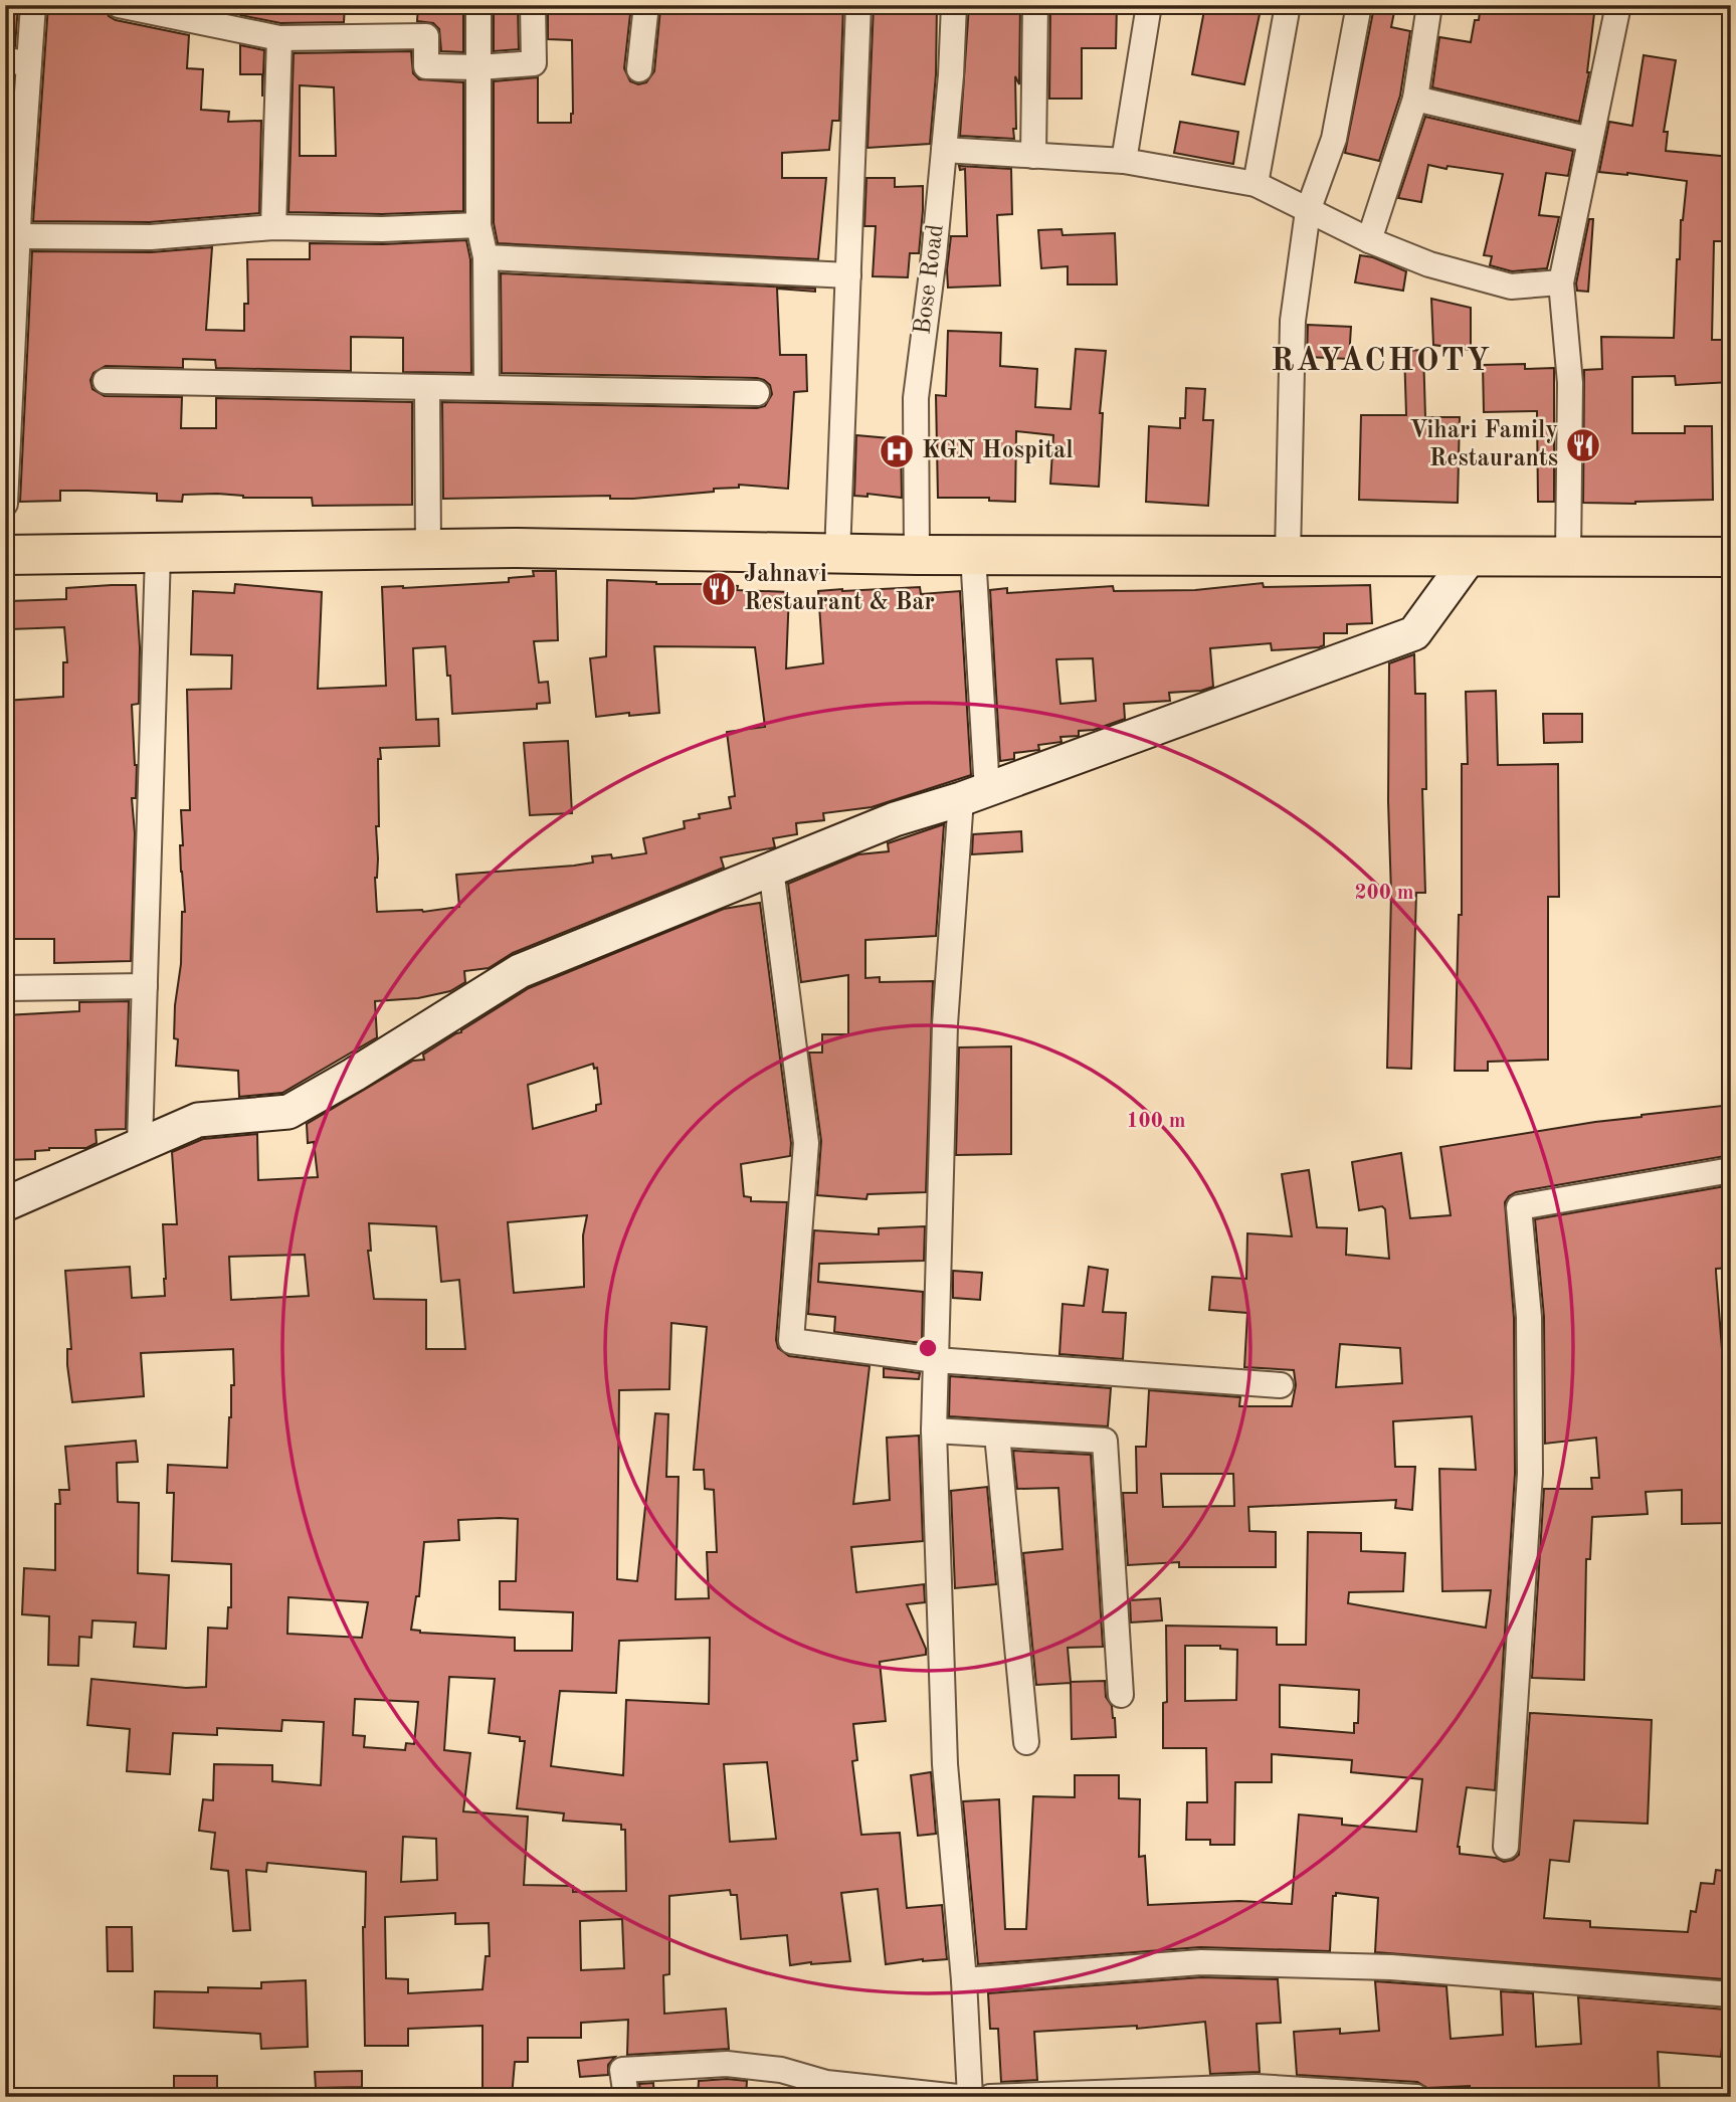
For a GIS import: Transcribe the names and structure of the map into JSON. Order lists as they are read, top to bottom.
{
  "streets": {
    "street": ["Bose Road"]
  },
  "districts": ["RAYACHOTY"],
  "places": {
    "restaurant": ["Vihari Family Restaurants", "Jahnavi Restaurant & Bar"],
    "hospital": ["KGN Hospital"]
  },
  "rings": ["200 m", "100 m"]
}
